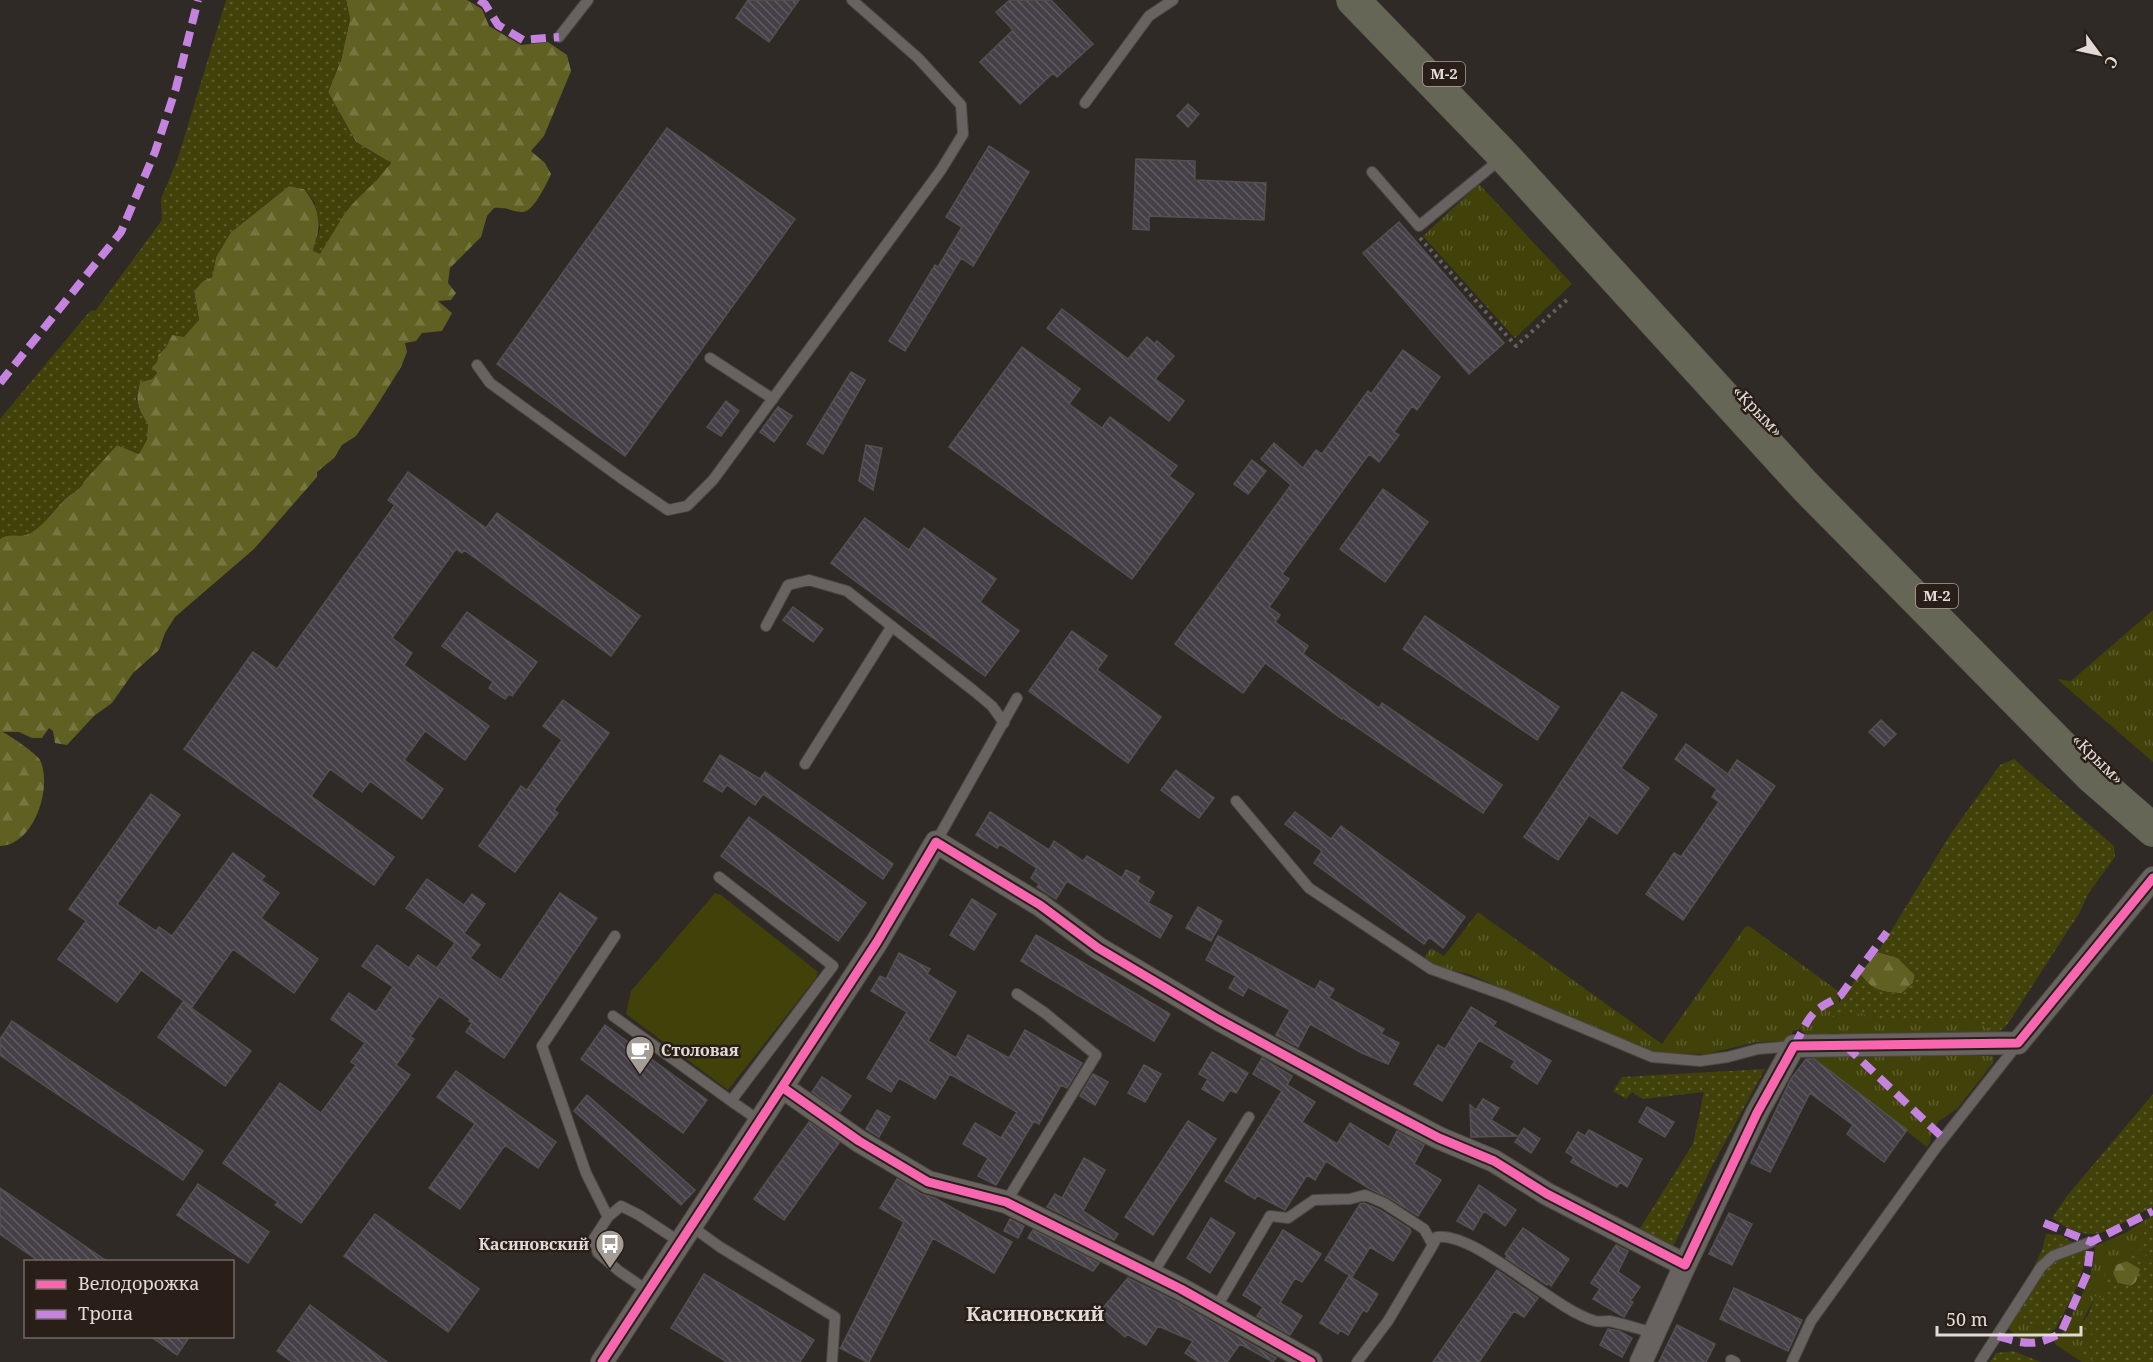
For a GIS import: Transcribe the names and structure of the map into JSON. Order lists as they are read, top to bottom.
{
  "streets": {
    "highway": ["М-2", "«Крым»"]
  },
  "districts": ["Касиновский"],
  "places": {
    "cafe": ["Столовая"],
    "bus stop": ["Касиновский"]
  },
  "legend": ["Велодорожка", "Тропа"],
  "scale_bar": "50 m",
  "north": "bottom right"
}
